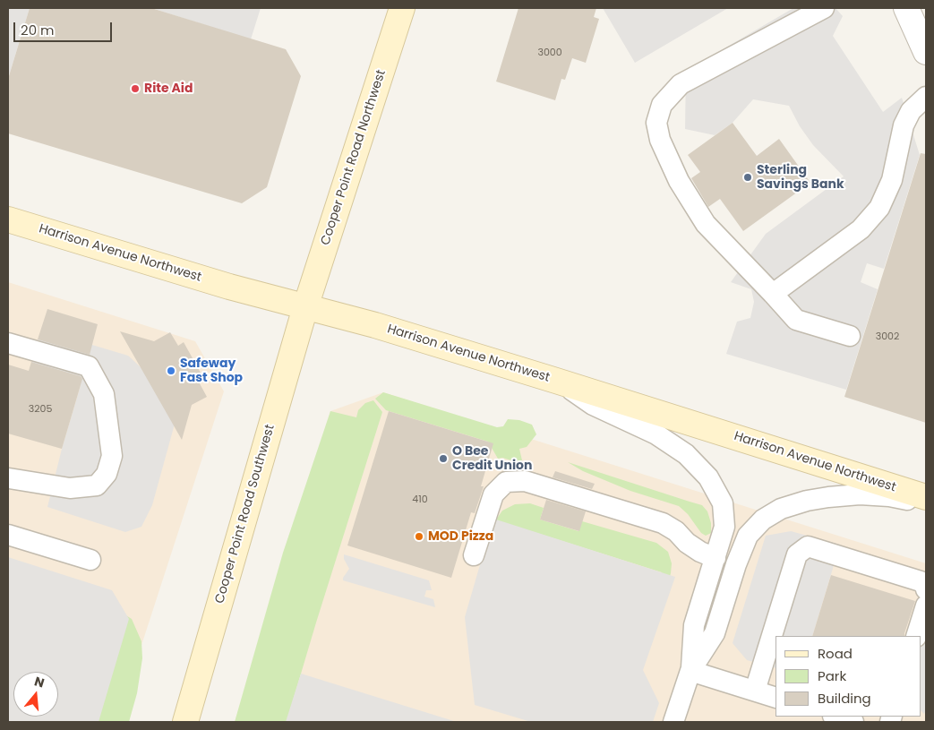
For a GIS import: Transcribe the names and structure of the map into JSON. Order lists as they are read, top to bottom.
{
  "streets": {
    "main road": ["Cooper Point Road Northwest", "Harrison Avenue Northwest", "Cooper Point Road Southwest"]
  },
  "crossings": [
    ["Cooper Point Road Northwest", "Harrison Avenue Northwest"],
    ["Cooper Point Road Northwest", "Cooper Point Road Southwest"],
    ["Harrison Avenue Northwest", "Cooper Point Road Southwest"]
  ],
  "places": [
    "Rite Aid",
    "Sterling Savings Bank",
    "Safeway Fast Shop",
    "O Bee Credit Union",
    "MOD Pizza"
  ],
  "house_numbers": [
    "3000",
    "3002",
    "3205",
    "410"
  ],
  "legend": ["Road", "Park", "Building"],
  "scale_bar": "20 m",
  "north": "top"
}
